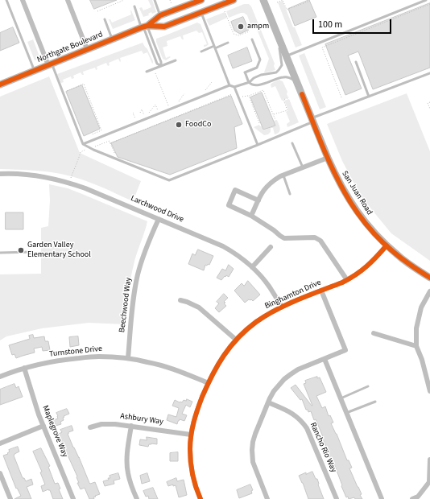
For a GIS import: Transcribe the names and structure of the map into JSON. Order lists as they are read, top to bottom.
{
  "streets": {
    "main road": ["Northgate Boulevard", "San Juan Road"],
    "street": [
      "Larchwood Drive",
      "Binghamton Drive",
      "Beechwood Way",
      "Turnstone Drive",
      "Ashbury Way",
      "Maplegrove Way",
      "Rancho Rio Way"
    ]
  },
  "crossings": [
    ["San Juan Road", "Binghamton Drive"],
    ["Larchwood Drive", "Binghamton Drive"],
    ["Larchwood Drive", "Beechwood Way"],
    ["Binghamton Drive", "Turnstone Drive"],
    ["Binghamton Drive", "Ashbury Way"],
    ["Beechwood Way", "Turnstone Drive"],
    ["Turnstone Drive", "Maplegrove Way"]
  ],
  "places": ["ampm", "FoodCo", "Garden Valley Elementary School"],
  "scale_bar": "100 m"
}
